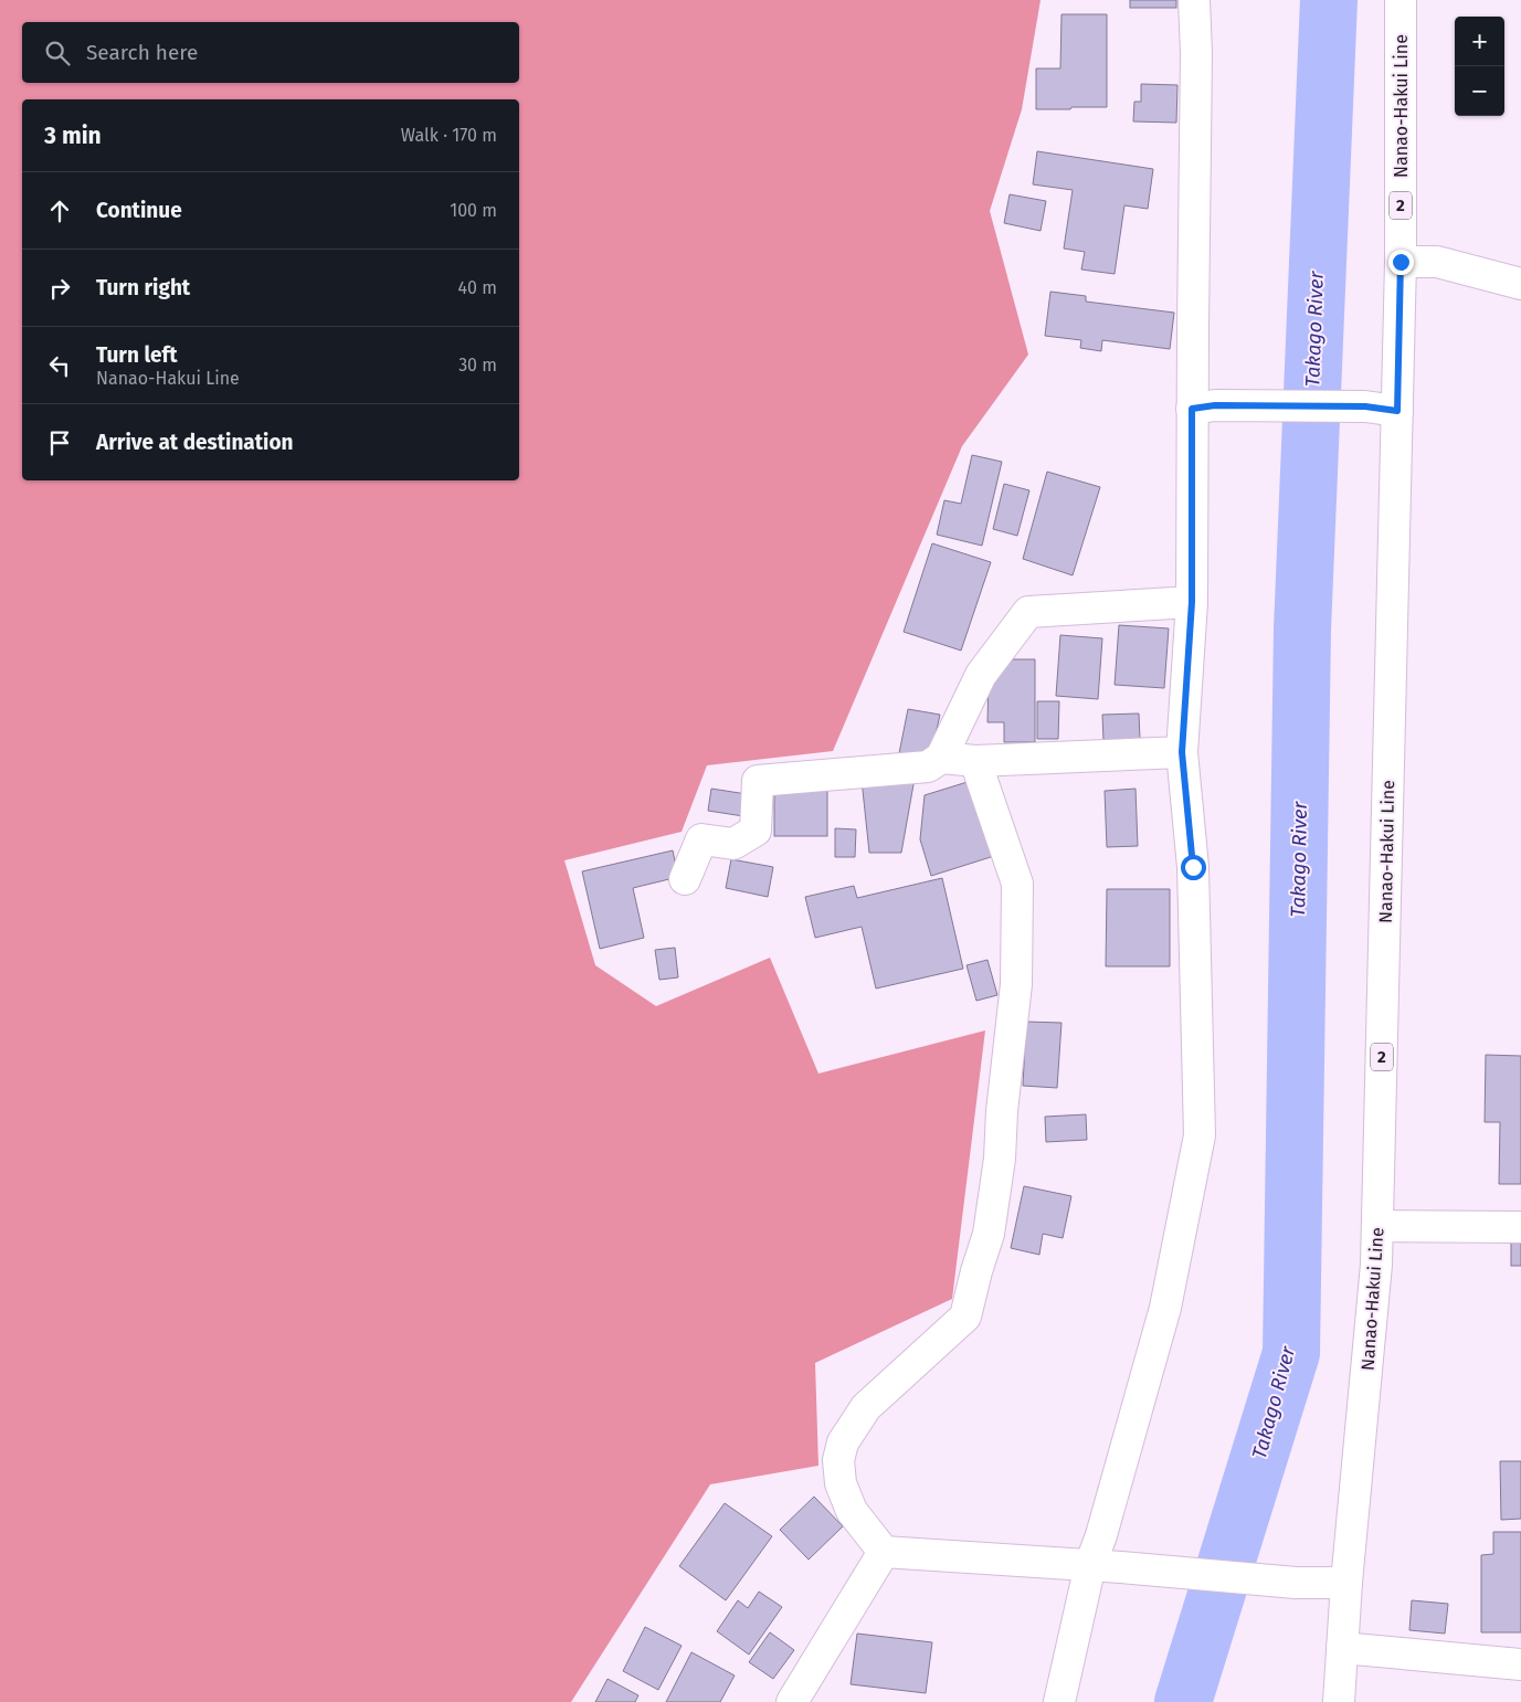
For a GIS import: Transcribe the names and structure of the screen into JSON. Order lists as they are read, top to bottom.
{
  "streets": {
    "street": ["Nanao-Hakui Line", "2"]
  },
  "water": ["Takago River"],
  "page": {
    "map_buttons": ["+", "−"],
    "search": "Search here",
    "heading": ["3 min", "Walk · 170 m"],
    "list": [
      ["Continue", "100 m"],
      ["Turn right", "40 m"],
      ["Turn left", "Nanao-Hakui Line", "30 m"],
      "Arrive at destination"
    ]
  }
}
